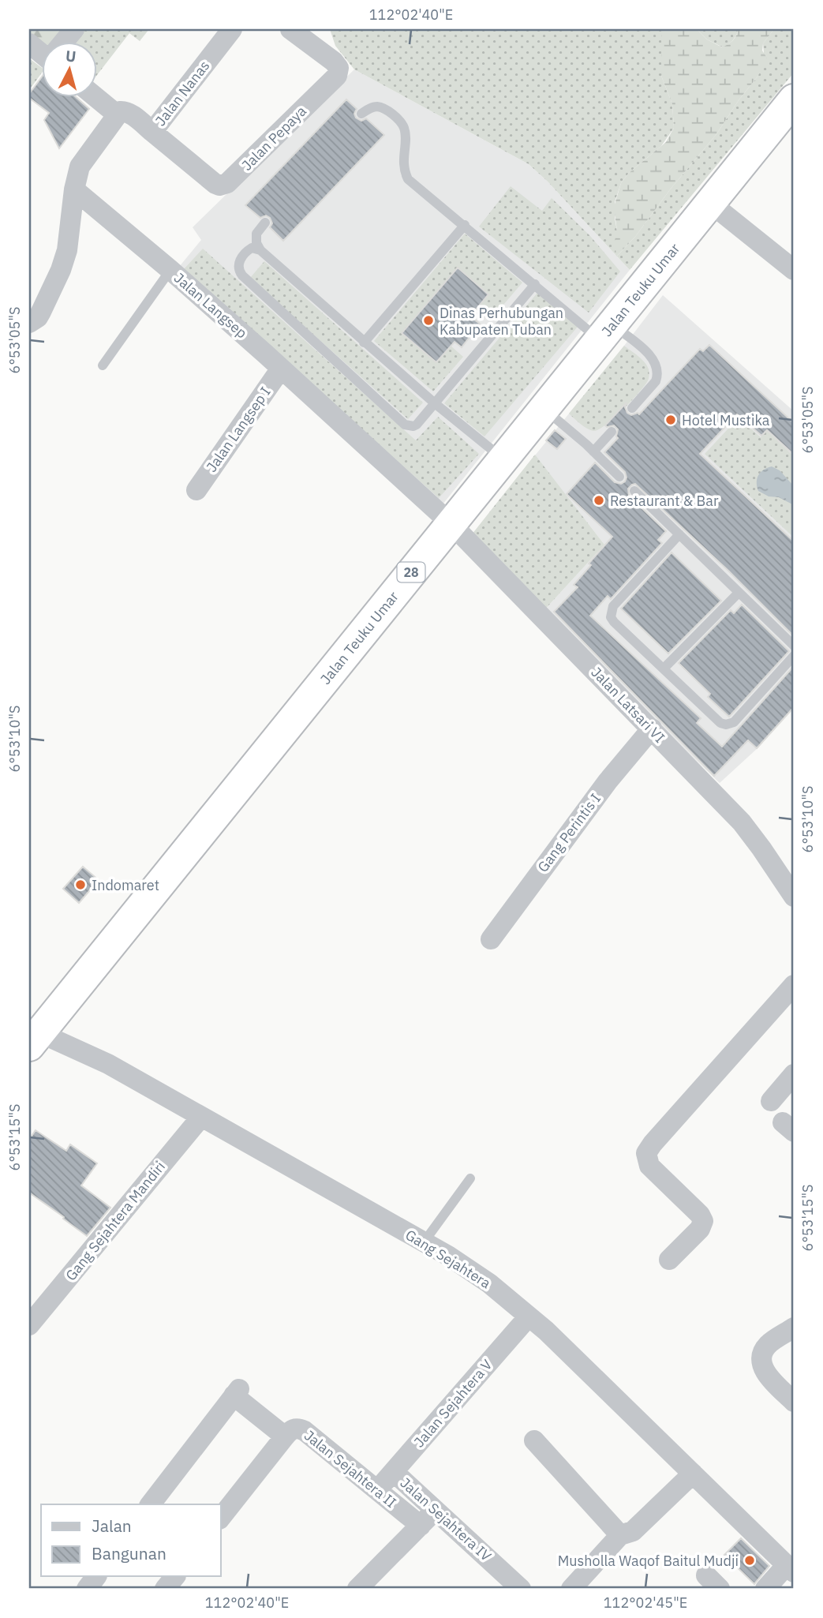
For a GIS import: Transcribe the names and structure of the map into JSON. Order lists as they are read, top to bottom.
{
  "streets": {
    "highway": ["Jalan Teuku Umar", "28"],
    "street": [
      "Jalan Nanas",
      "Jalan Pepaya",
      "Jalan Langsep",
      "Jalan Langsep I",
      "Jalan Latsari VI",
      "Gang Perintis I",
      "Gang Sejahtera Mandiri",
      "Gang Sejahtera",
      "Jalan Sejahtera V",
      "Jalan Sejahtera II",
      "Jalan Sejahtera IV"
    ]
  },
  "crossings": [
    ["Jalan Nanas", "Jalan Pepaya"],
    ["Jalan Teuku Umar", "Jalan Langsep"],
    ["Jalan Teuku Umar", "Jalan Latsari VI"],
    ["Jalan Teuku Umar", "Gang Sejahtera"],
    ["Jalan Langsep", "Jalan Langsep I"],
    ["Jalan Langsep", "Jalan Latsari VI"],
    ["Jalan Latsari VI", "Gang Perintis I"],
    ["Gang Sejahtera Mandiri", "Gang Sejahtera"],
    ["Gang Sejahtera", "Jalan Sejahtera V"],
    ["Jalan Sejahtera V", "Jalan Sejahtera II"],
    ["Jalan Sejahtera V", "Jalan Sejahtera IV"]
  ],
  "places": [
    "Dinas Perhubungan Kabupaten Tuban",
    "Hotel Mustika",
    "Restaurant & Bar",
    "Indomaret",
    "Musholla Waqof Baitul Mudji"
  ],
  "legend": ["Jalan", "Bangunan"],
  "north": "top",
  "coordinates": [
    "112°02'40\"E",
    "6°53'05\"S",
    "6°53'10\"S",
    "6°53'15\"S",
    "112°02'45\"E"
  ]
}
